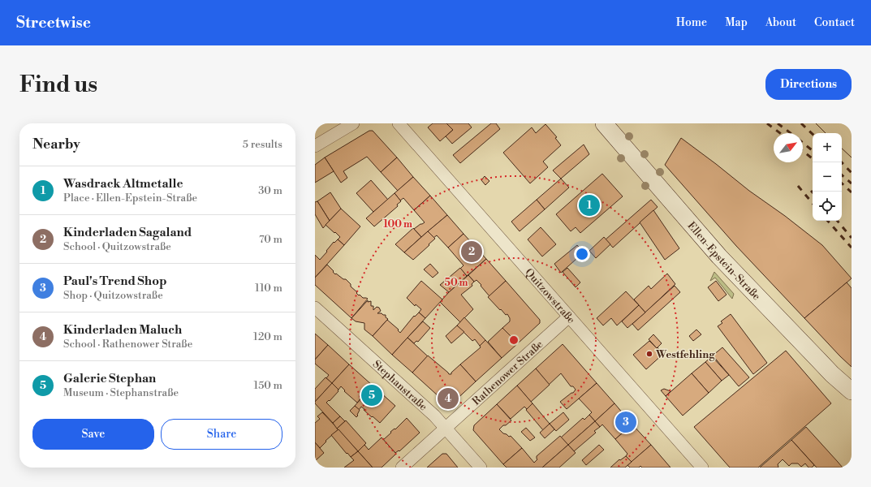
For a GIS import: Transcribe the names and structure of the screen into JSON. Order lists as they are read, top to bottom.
{
  "streets": {
    "main road": ["Ellen-Epstein-Straße"],
    "street": ["Quitzowstraße", "Rathenower Straße", "Stephanstraße"]
  },
  "crossings": [
    ["Quitzowstraße", "Rathenower Straße"],
    ["Rathenower Straße", "Stephanstraße"]
  ],
  "places": ["Westfehling"],
  "north": "top right",
  "page": {
    "header": "Streetwise",
    "nav": [
      "Home",
      "Map",
      "About",
      "Contact"
    ],
    "buttons": [
      "Directions",
      ["Save", "Share"]
    ],
    "title": "Find us",
    "heading": ["Nearby", "5 results"],
    "map_buttons": ["+", "−"],
    "list": [
      {
        "mark": "1",
        "name": "Wasdrack Altmetalle",
        "note": "Place · Ellen-Epstein-Straße",
        "value": "30 m"
      },
      {
        "mark": "2",
        "name": "Kinderladen Sagaland",
        "note": "School · Quitzowstraße",
        "value": "70 m"
      },
      {
        "mark": "3",
        "name": "Paul's Trend Shop",
        "note": "Shop · Quitzowstraße",
        "value": "110 m"
      },
      {
        "mark": "4",
        "name": "Kinderladen Maluch",
        "note": "School · Rathenower Straße",
        "value": "120 m"
      },
      {
        "mark": "5",
        "name": "Galerie Stephan",
        "note": "Museum · Stephanstraße",
        "value": "150 m"
      }
    ],
    "pins": [
      "1",
      "2",
      "5",
      "4",
      "3"
    ]
  },
  "rings": ["100 m", "50 m"]
}
